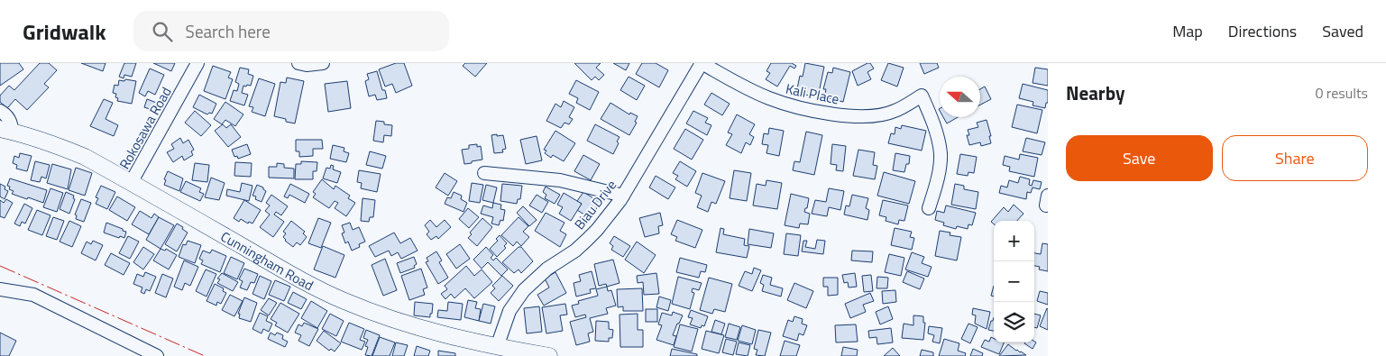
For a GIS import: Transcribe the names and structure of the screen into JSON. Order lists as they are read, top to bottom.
{
  "streets": {
    "main road": ["Cunningham Road"],
    "street": ["Kali Place", "Rokosawa Road", "Biau Drive"]
  },
  "crossings": [
    ["Kali Place", "Biau Drive"],
    ["Rokosawa Road", "Cunningham Road"],
    ["Biau Drive", "Cunningham Road"]
  ],
  "north": "left",
  "page": {
    "header": "Gridwalk",
    "search": "Search here",
    "nav": ["Map", "Directions", "Saved"],
    "heading": ["Nearby", "0 results"],
    "buttons": ["Save", "Share"],
    "map_buttons": ["+", "−"]
  }
}
